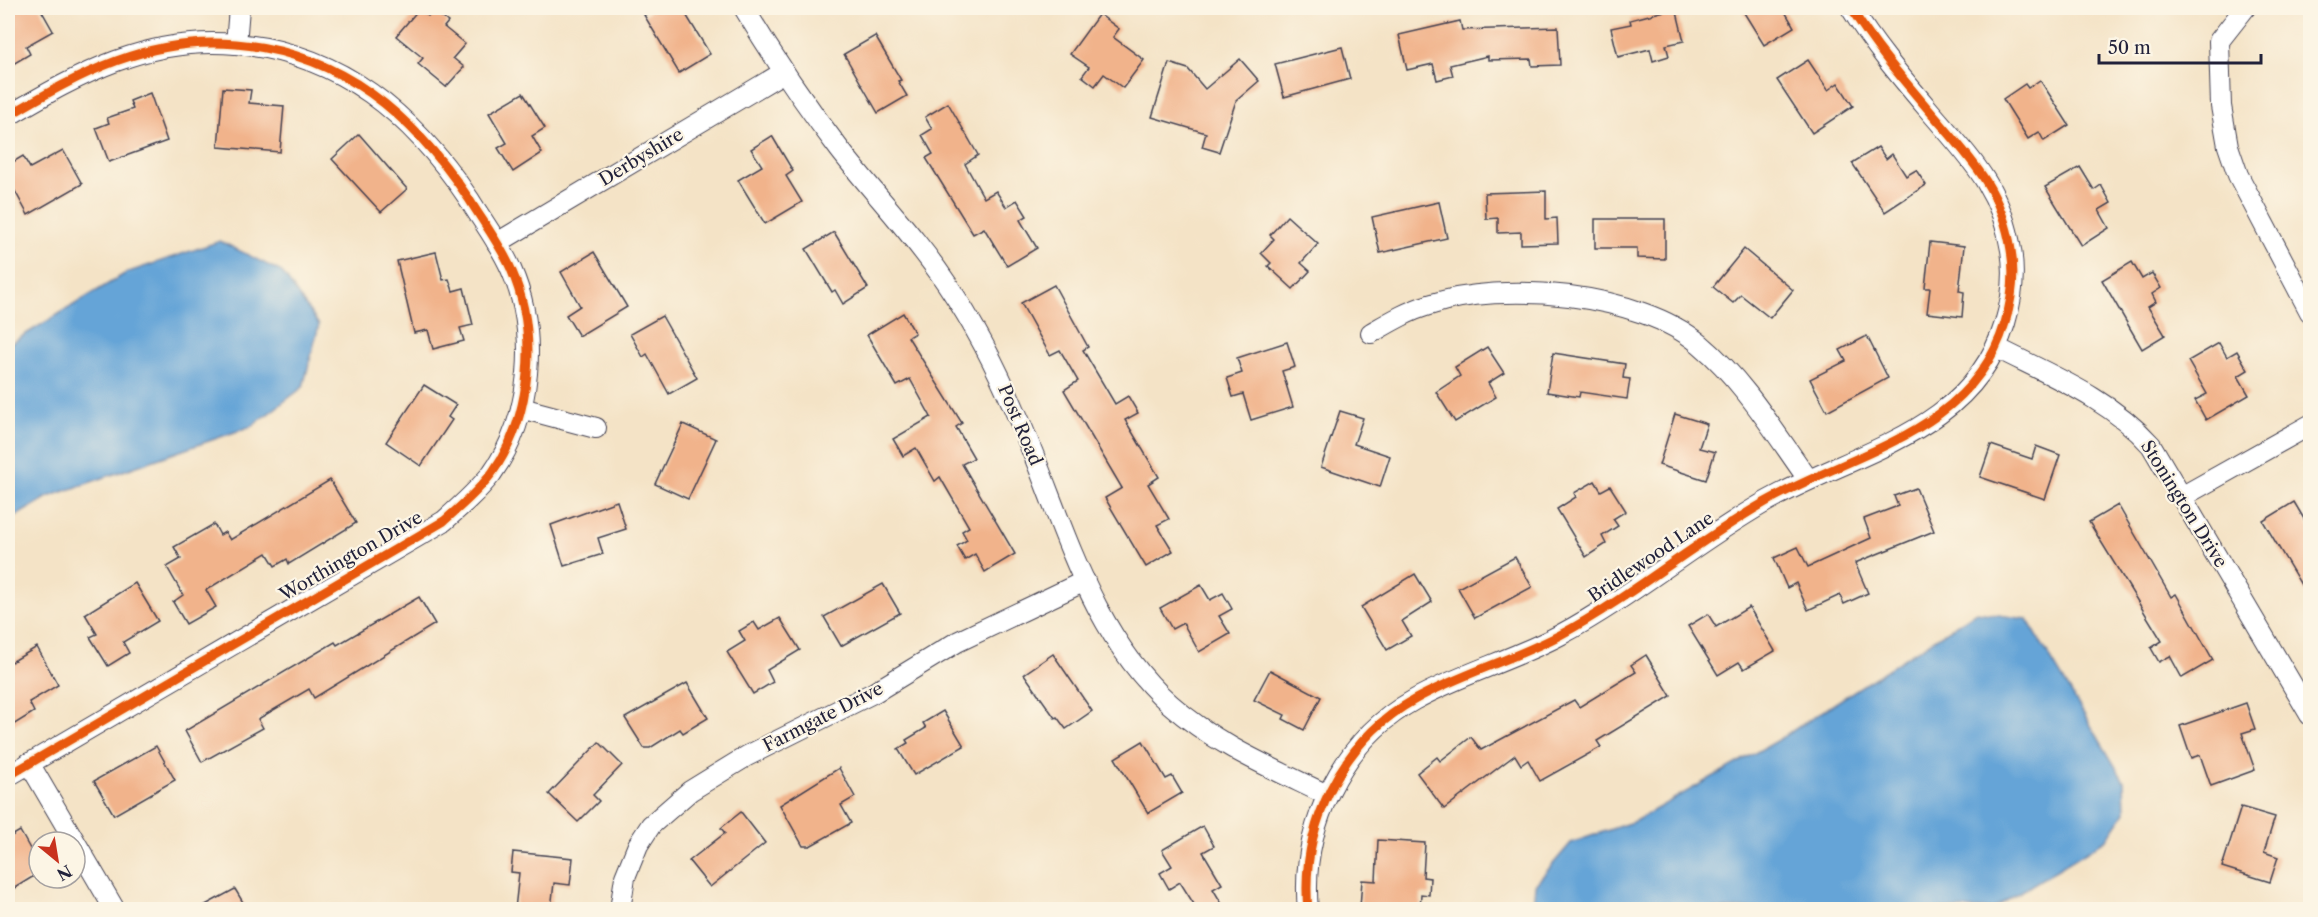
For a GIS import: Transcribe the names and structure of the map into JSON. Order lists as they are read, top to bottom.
{
  "streets": {
    "street": [
      "Derbyshire",
      "Post Road",
      "Stonington Drive",
      "Worthington Drive",
      "Bridlewood Lane",
      "Farmgate Drive"
    ]
  },
  "crossings": [
    ["Derbyshire", "Post Road"],
    ["Derbyshire", "Worthington Drive"],
    ["Post Road", "Bridlewood Lane"],
    ["Post Road", "Farmgate Drive"],
    ["Stonington Drive", "Bridlewood Lane"]
  ],
  "scale_bar": "50 m",
  "north": "bottom right"
}
